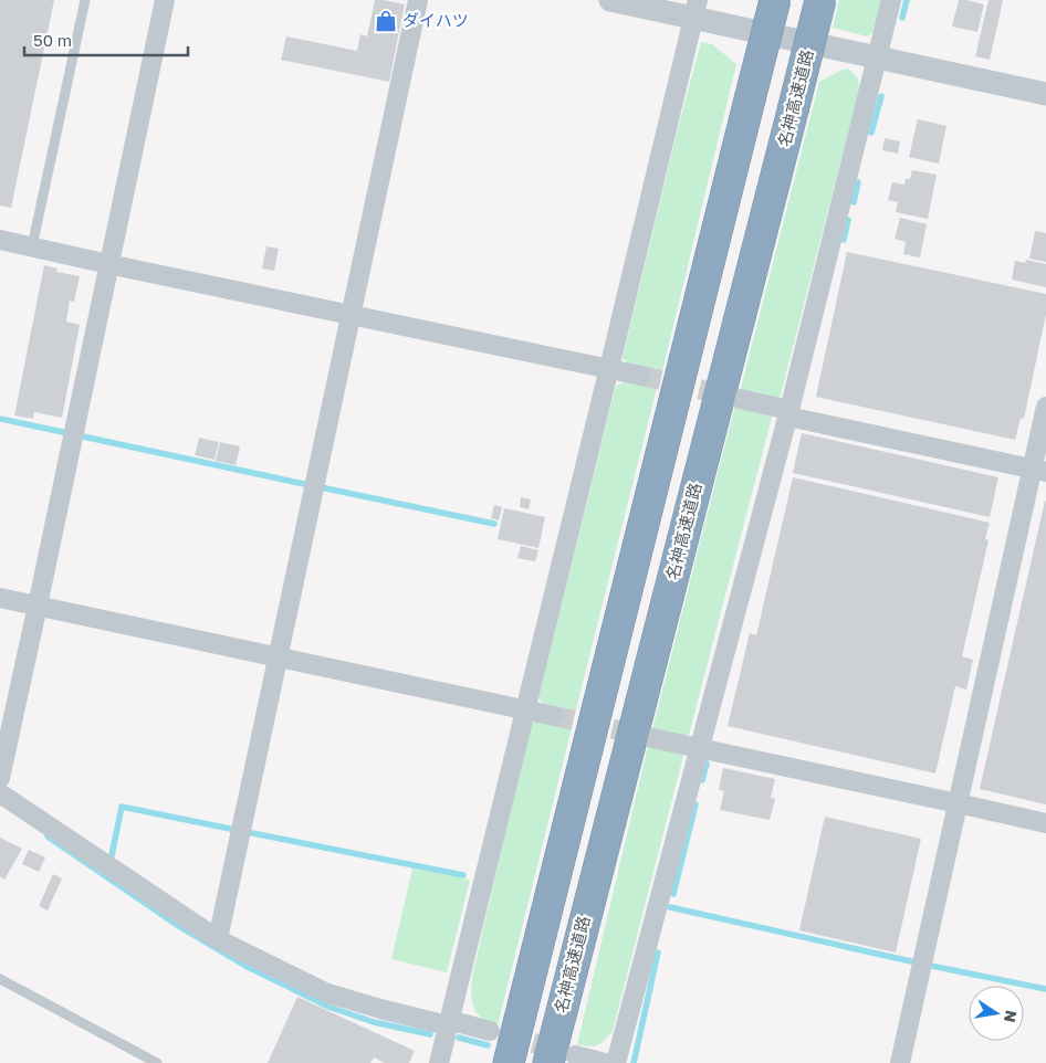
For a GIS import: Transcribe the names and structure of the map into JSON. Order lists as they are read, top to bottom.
{
  "streets": {
    "highway": ["名神高速道路"]
  },
  "places": {
    "shop": ["ダイハツ"]
  },
  "scale_bar": "50 m",
  "north": "right"
}
